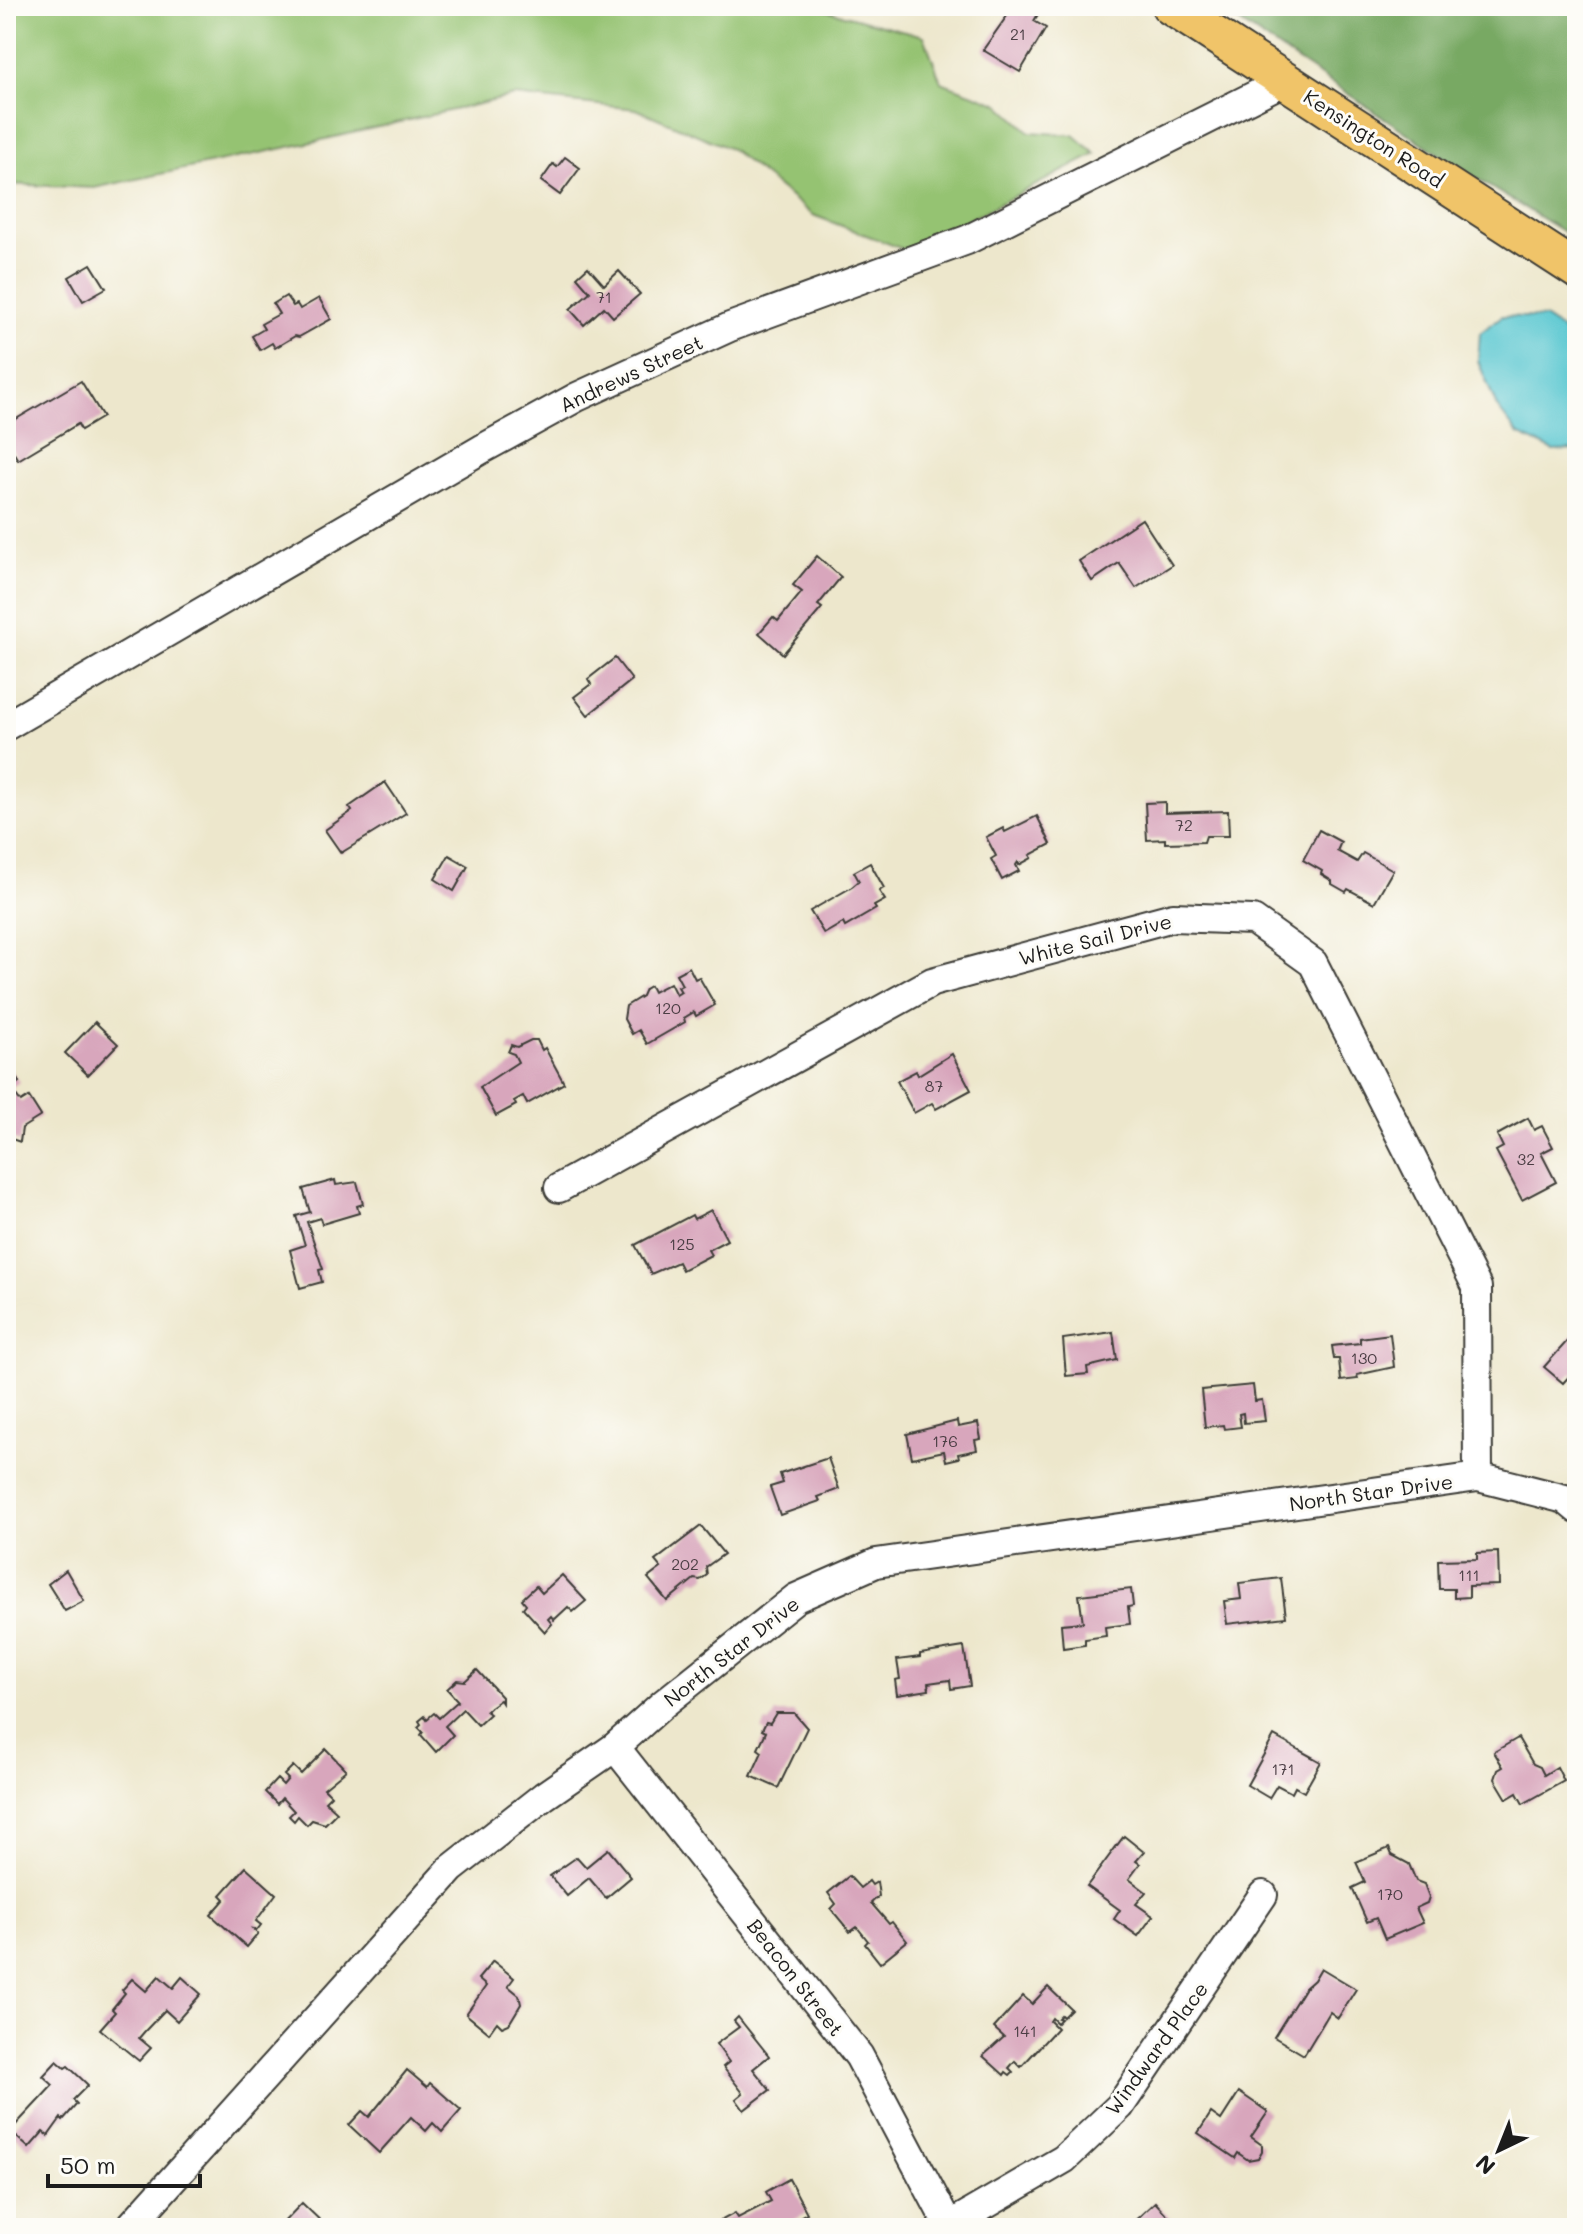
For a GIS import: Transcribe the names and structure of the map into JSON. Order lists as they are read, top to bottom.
{
  "streets": {
    "main road": ["Kensington Road"],
    "street": [
      "Andrews Street",
      "White Sail Drive",
      "North Star Drive",
      "Beacon Street",
      "Windward Place"
    ]
  },
  "crossings": [
    ["Kensington Road", "Andrews Street"],
    ["White Sail Drive", "North Star Drive"],
    ["North Star Drive", "Beacon Street"],
    ["Beacon Street", "Windward Place"]
  ],
  "house_numbers": [
    "21",
    "71",
    "72",
    "120",
    "87",
    "32",
    "125",
    "130",
    "176",
    "202",
    "111",
    "171",
    "170",
    "141"
  ],
  "scale_bar": "50 m",
  "north": "bottom left"
}
